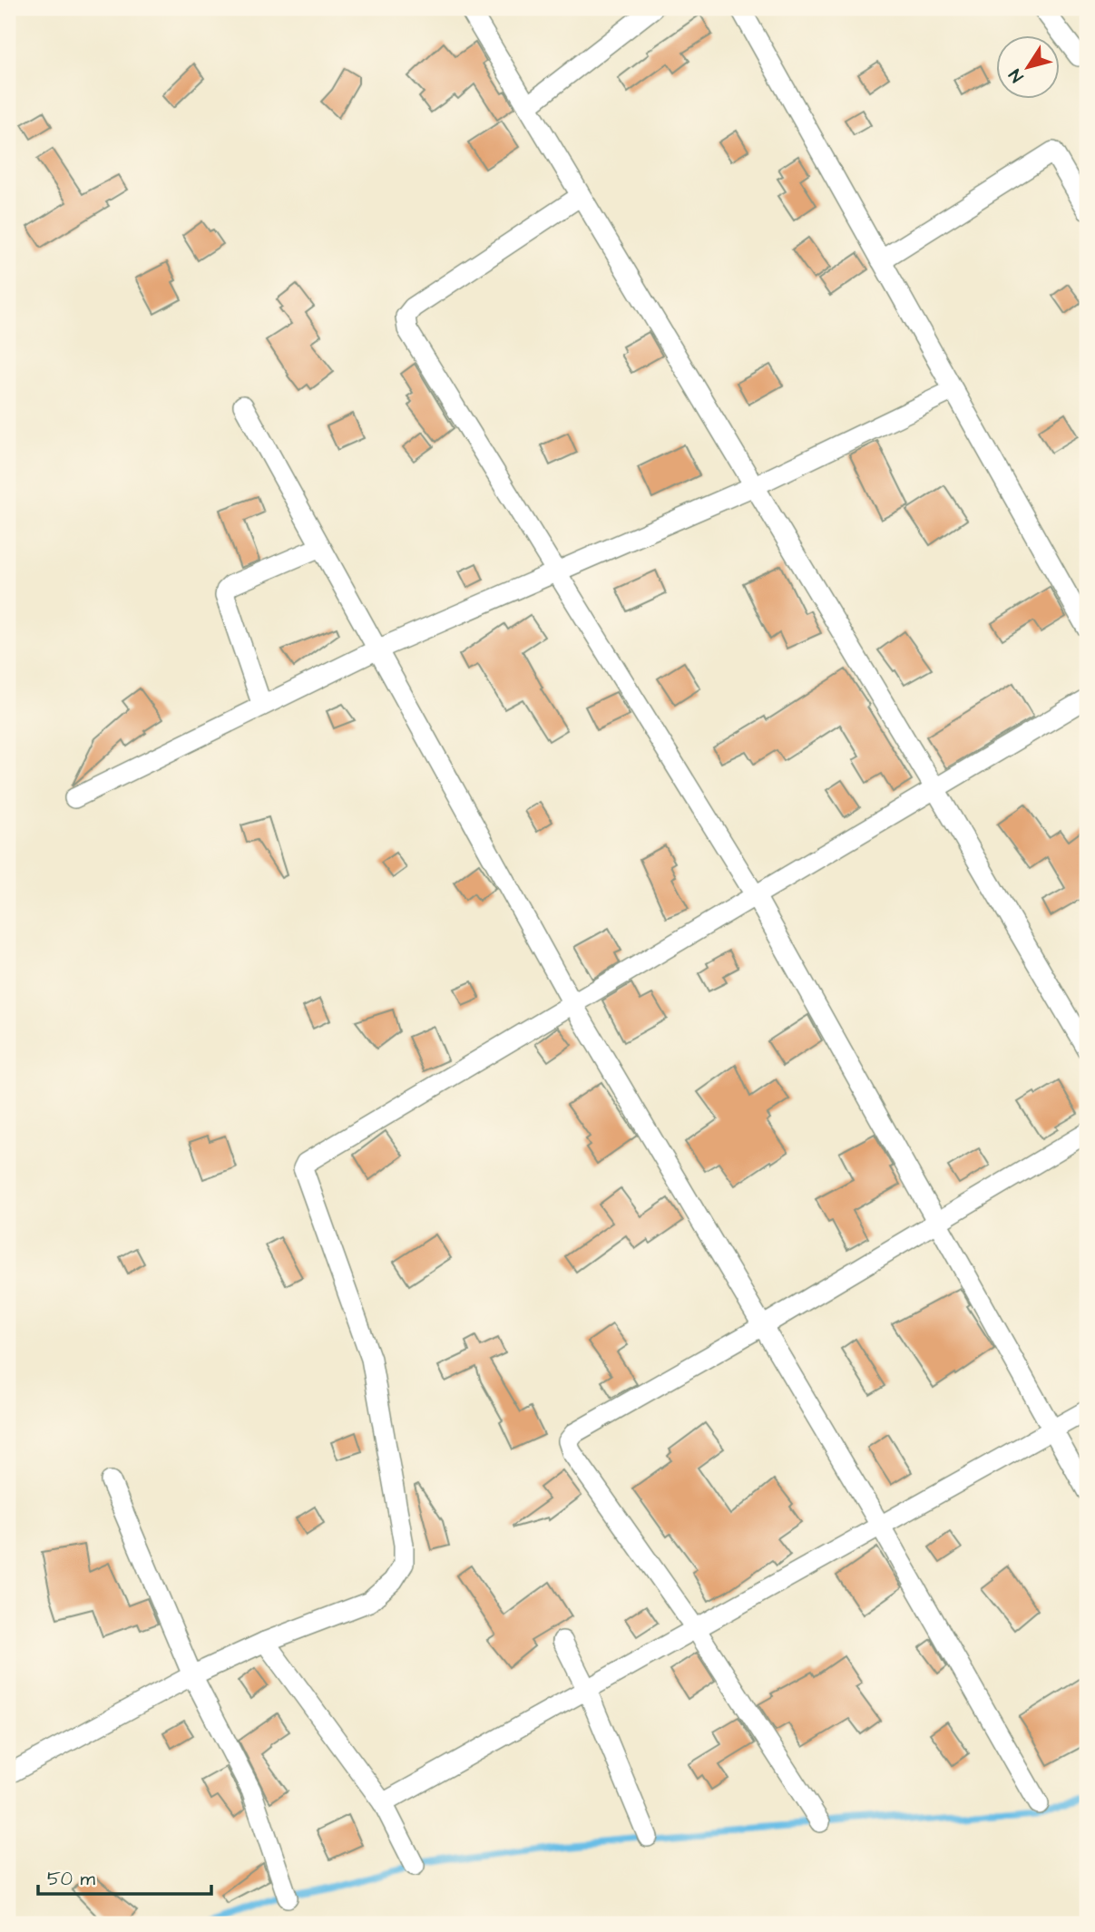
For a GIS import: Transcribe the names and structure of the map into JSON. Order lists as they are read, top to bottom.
{
  "scale_bar": "50 m",
  "north": "bottom left"
}
